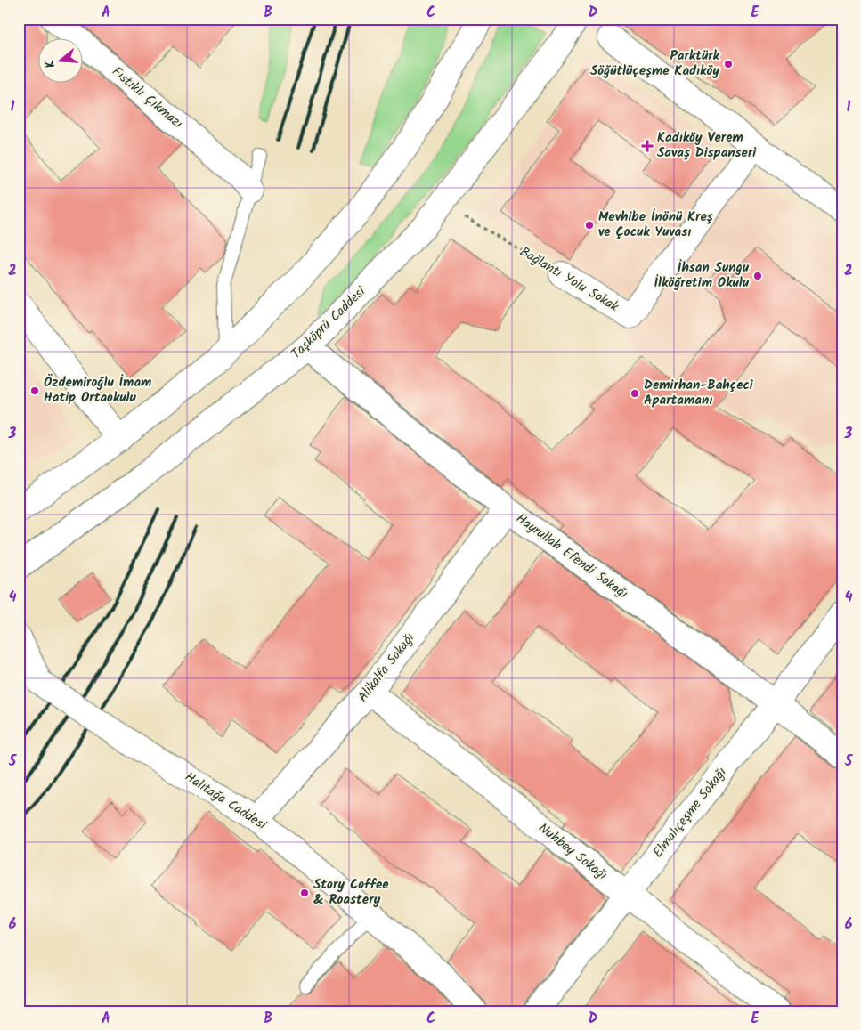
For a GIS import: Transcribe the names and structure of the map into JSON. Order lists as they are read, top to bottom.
{
  "streets": {
    "street": [
      "Fıstıklı Çıkmazı",
      "Bağlantı Yolu Sokak",
      "Taşköprü Caddesi",
      "Hayrullah Efendi Sokağı",
      "Alikalfa Sokağı",
      "Halitağa Caddesi",
      "Elmalıçeşme Sokağı",
      "Nuhbey Sokağı"
    ]
  },
  "crossings": [
    ["Bağlantı Yolu Sokak", "Taşköprü Caddesi"],
    ["Taşköprü Caddesi", "Hayrullah Efendi Sokağı"],
    ["Hayrullah Efendi Sokağı", "Alikalfa Sokağı"],
    ["Hayrullah Efendi Sokağı", "Elmalıçeşme Sokağı"],
    ["Alikalfa Sokağı", "Halitağa Caddesi"],
    ["Alikalfa Sokağı", "Nuhbey Sokağı"],
    ["Elmalıçeşme Sokağı", "Nuhbey Sokağı"]
  ],
  "places": {
    "other": [
      "Parktürk Söğütlüçeşme Kadıköy",
      "Mevhibe İnönü Kreş ve Çocuk Yuvası",
      "İhsan Sungu İlköğretim Okulu",
      "Özdemiroğlu İmam Hatip Ortaokulu",
      "Demirhan-Bahçeci Apartamanı",
      "Story Coffee & Roastery"
    ],
    "health": ["Kadıköy Verem Savaş Dispanseri"]
  },
  "north": "left",
  "grid": {
    "columns": [
      "A",
      "B",
      "C",
      "D",
      "E"
    ],
    "rows": [
      "1",
      "2",
      "3",
      "4",
      "5",
      "6"
    ]
  }
}
